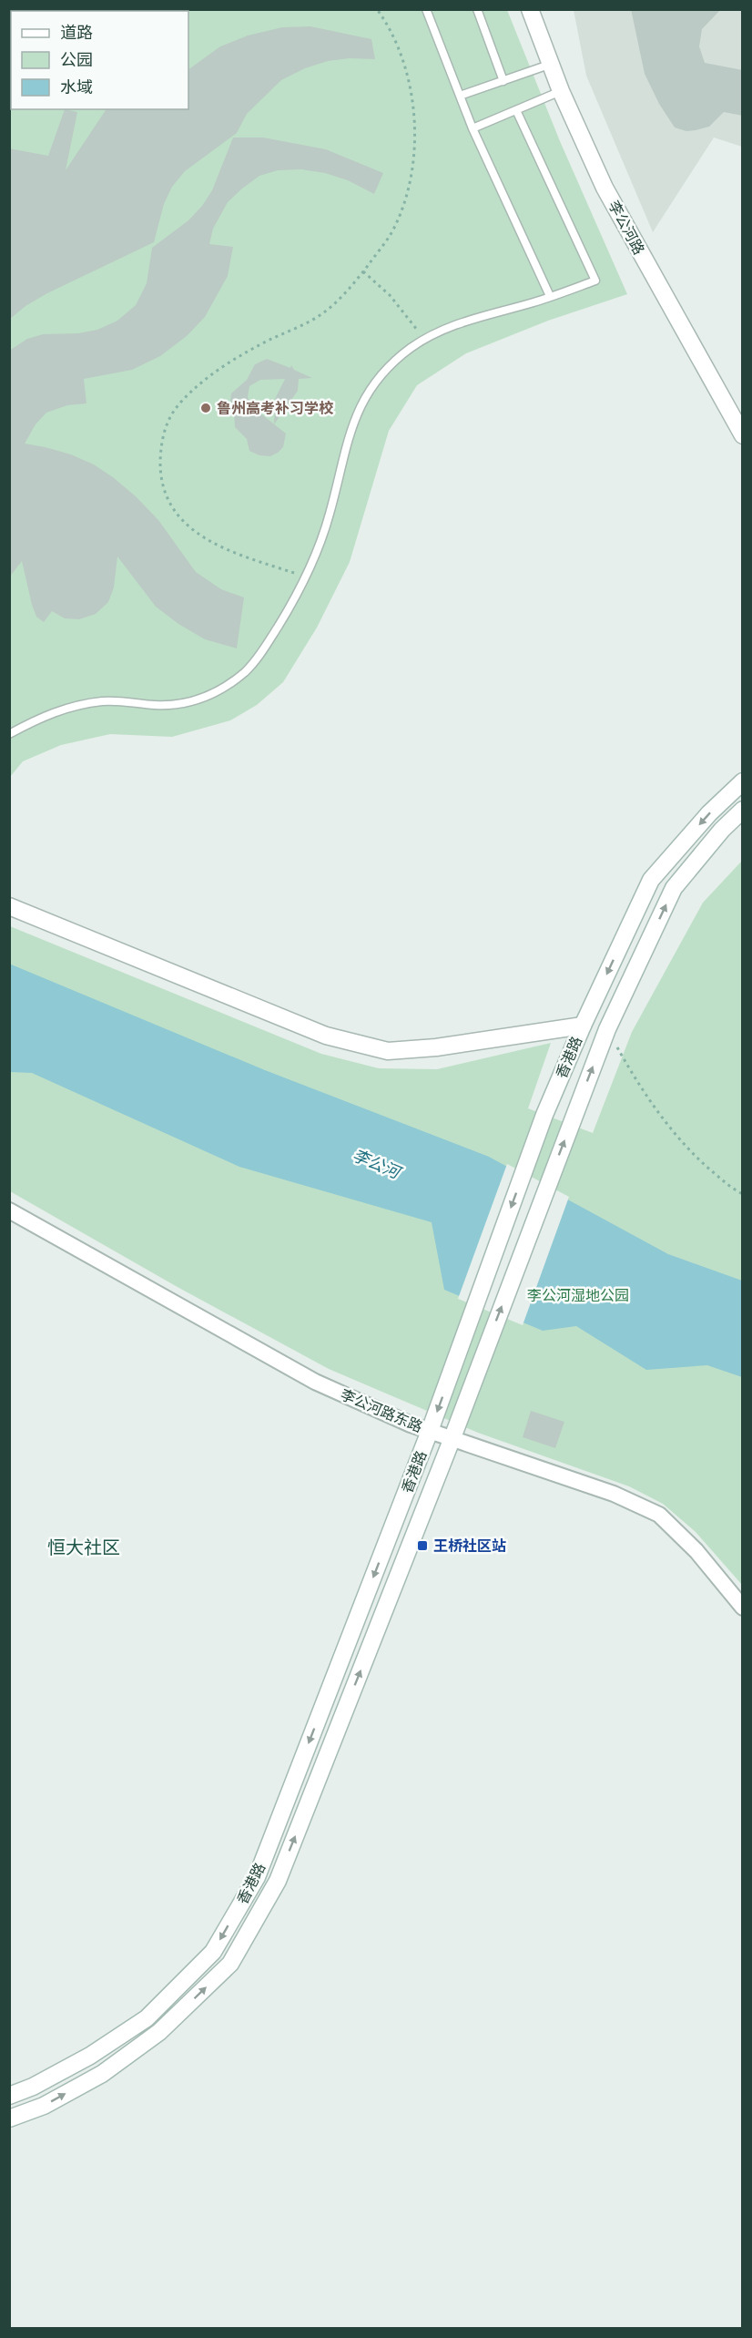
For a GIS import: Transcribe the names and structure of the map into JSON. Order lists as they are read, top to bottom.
{
  "streets": {
    "main road": ["李公河路", "香港路"],
    "street": ["李公河路东路"]
  },
  "crossings": [
    ["香港路", "李公河路东路"]
  ],
  "districts": ["恒大社区"],
  "water": ["李公河"],
  "parks": ["李公河湿地公园"],
  "places": {
    "other": ["鲁州高考补习学校"],
    "transit": ["王桥社区站"]
  },
  "legend": ["道路", "公园", "水域"]
}
